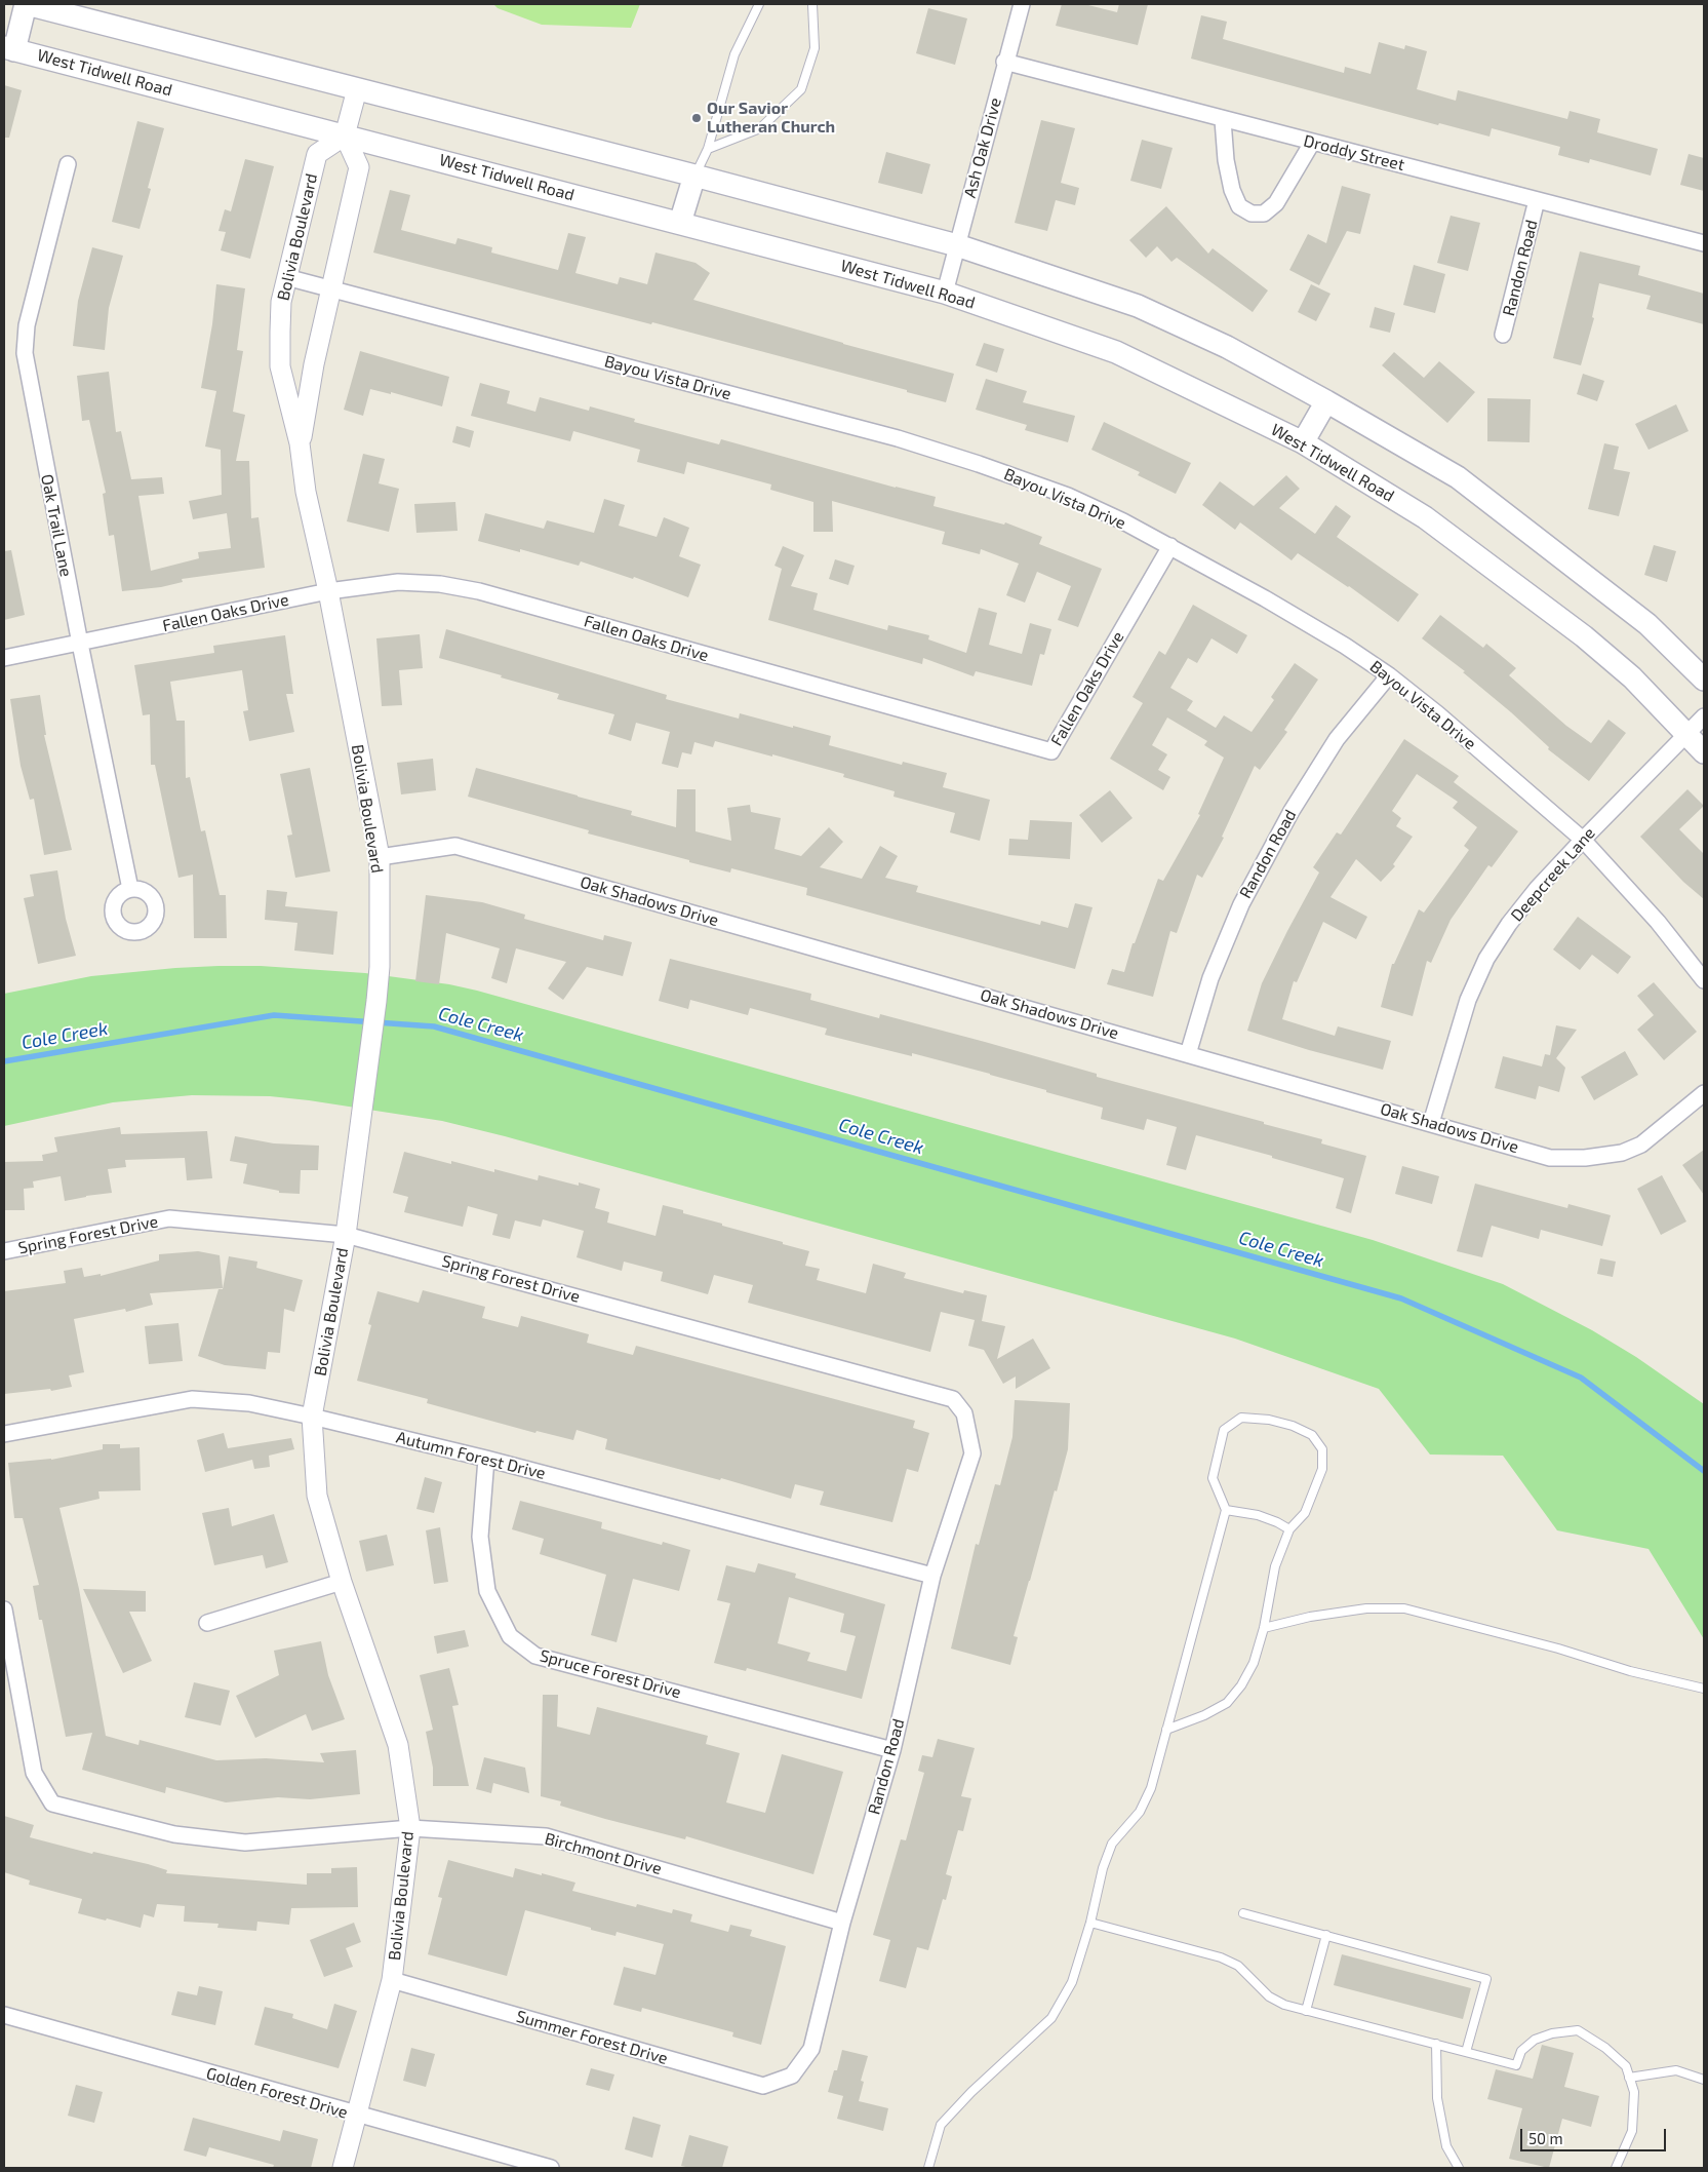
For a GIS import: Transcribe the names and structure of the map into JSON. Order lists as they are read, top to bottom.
{
  "streets": {
    "main road": ["West Tidwell Road"],
    "street": [
      "Ash Oak Drive",
      "Droddy Street",
      "Bolivia Boulevard",
      "Randon Road",
      "Bayou Vista Drive",
      "Oak Trail Lane",
      "Fallen Oaks Drive",
      "Deepcreek Lane",
      "Oak Shadows Drive",
      "Spring Forest Drive",
      "Autumn Forest Drive",
      "Spruce Forest Drive",
      "Birchmont Drive",
      "Summer Forest Drive",
      "Golden Forest Drive"
    ]
  },
  "crossings": [
    ["West Tidwell Road", "Ash Oak Drive"],
    ["West Tidwell Road", "Bolivia Boulevard"],
    ["West Tidwell Road", "Deepcreek Lane"],
    ["Ash Oak Drive", "Droddy Street"],
    ["Droddy Street", "Randon Road"],
    ["Bolivia Boulevard", "Bayou Vista Drive"],
    ["Bolivia Boulevard", "Fallen Oaks Drive"],
    ["Bolivia Boulevard", "Oak Shadows Drive"],
    ["Bolivia Boulevard", "Spring Forest Drive"],
    ["Bolivia Boulevard", "Autumn Forest Drive"],
    ["Bolivia Boulevard", "Birchmont Drive"],
    ["Bolivia Boulevard", "Summer Forest Drive"],
    ["Bolivia Boulevard", "Golden Forest Drive"],
    ["Randon Road", "Bayou Vista Drive"],
    ["Randon Road", "Oak Shadows Drive"],
    ["Randon Road", "Spring Forest Drive"],
    ["Randon Road", "Autumn Forest Drive"],
    ["Randon Road", "Spruce Forest Drive"],
    ["Randon Road", "Birchmont Drive"],
    ["Randon Road", "Summer Forest Drive"],
    ["Bayou Vista Drive", "Fallen Oaks Drive"],
    ["Bayou Vista Drive", "Deepcreek Lane"],
    ["Oak Trail Lane", "Fallen Oaks Drive"],
    ["Deepcreek Lane", "Oak Shadows Drive"],
    ["Autumn Forest Drive", "Spruce Forest Drive"]
  ],
  "water": ["Cole Creek"],
  "places": ["Our Savior Lutheran Church"],
  "scale_bar": "50 m"
}
